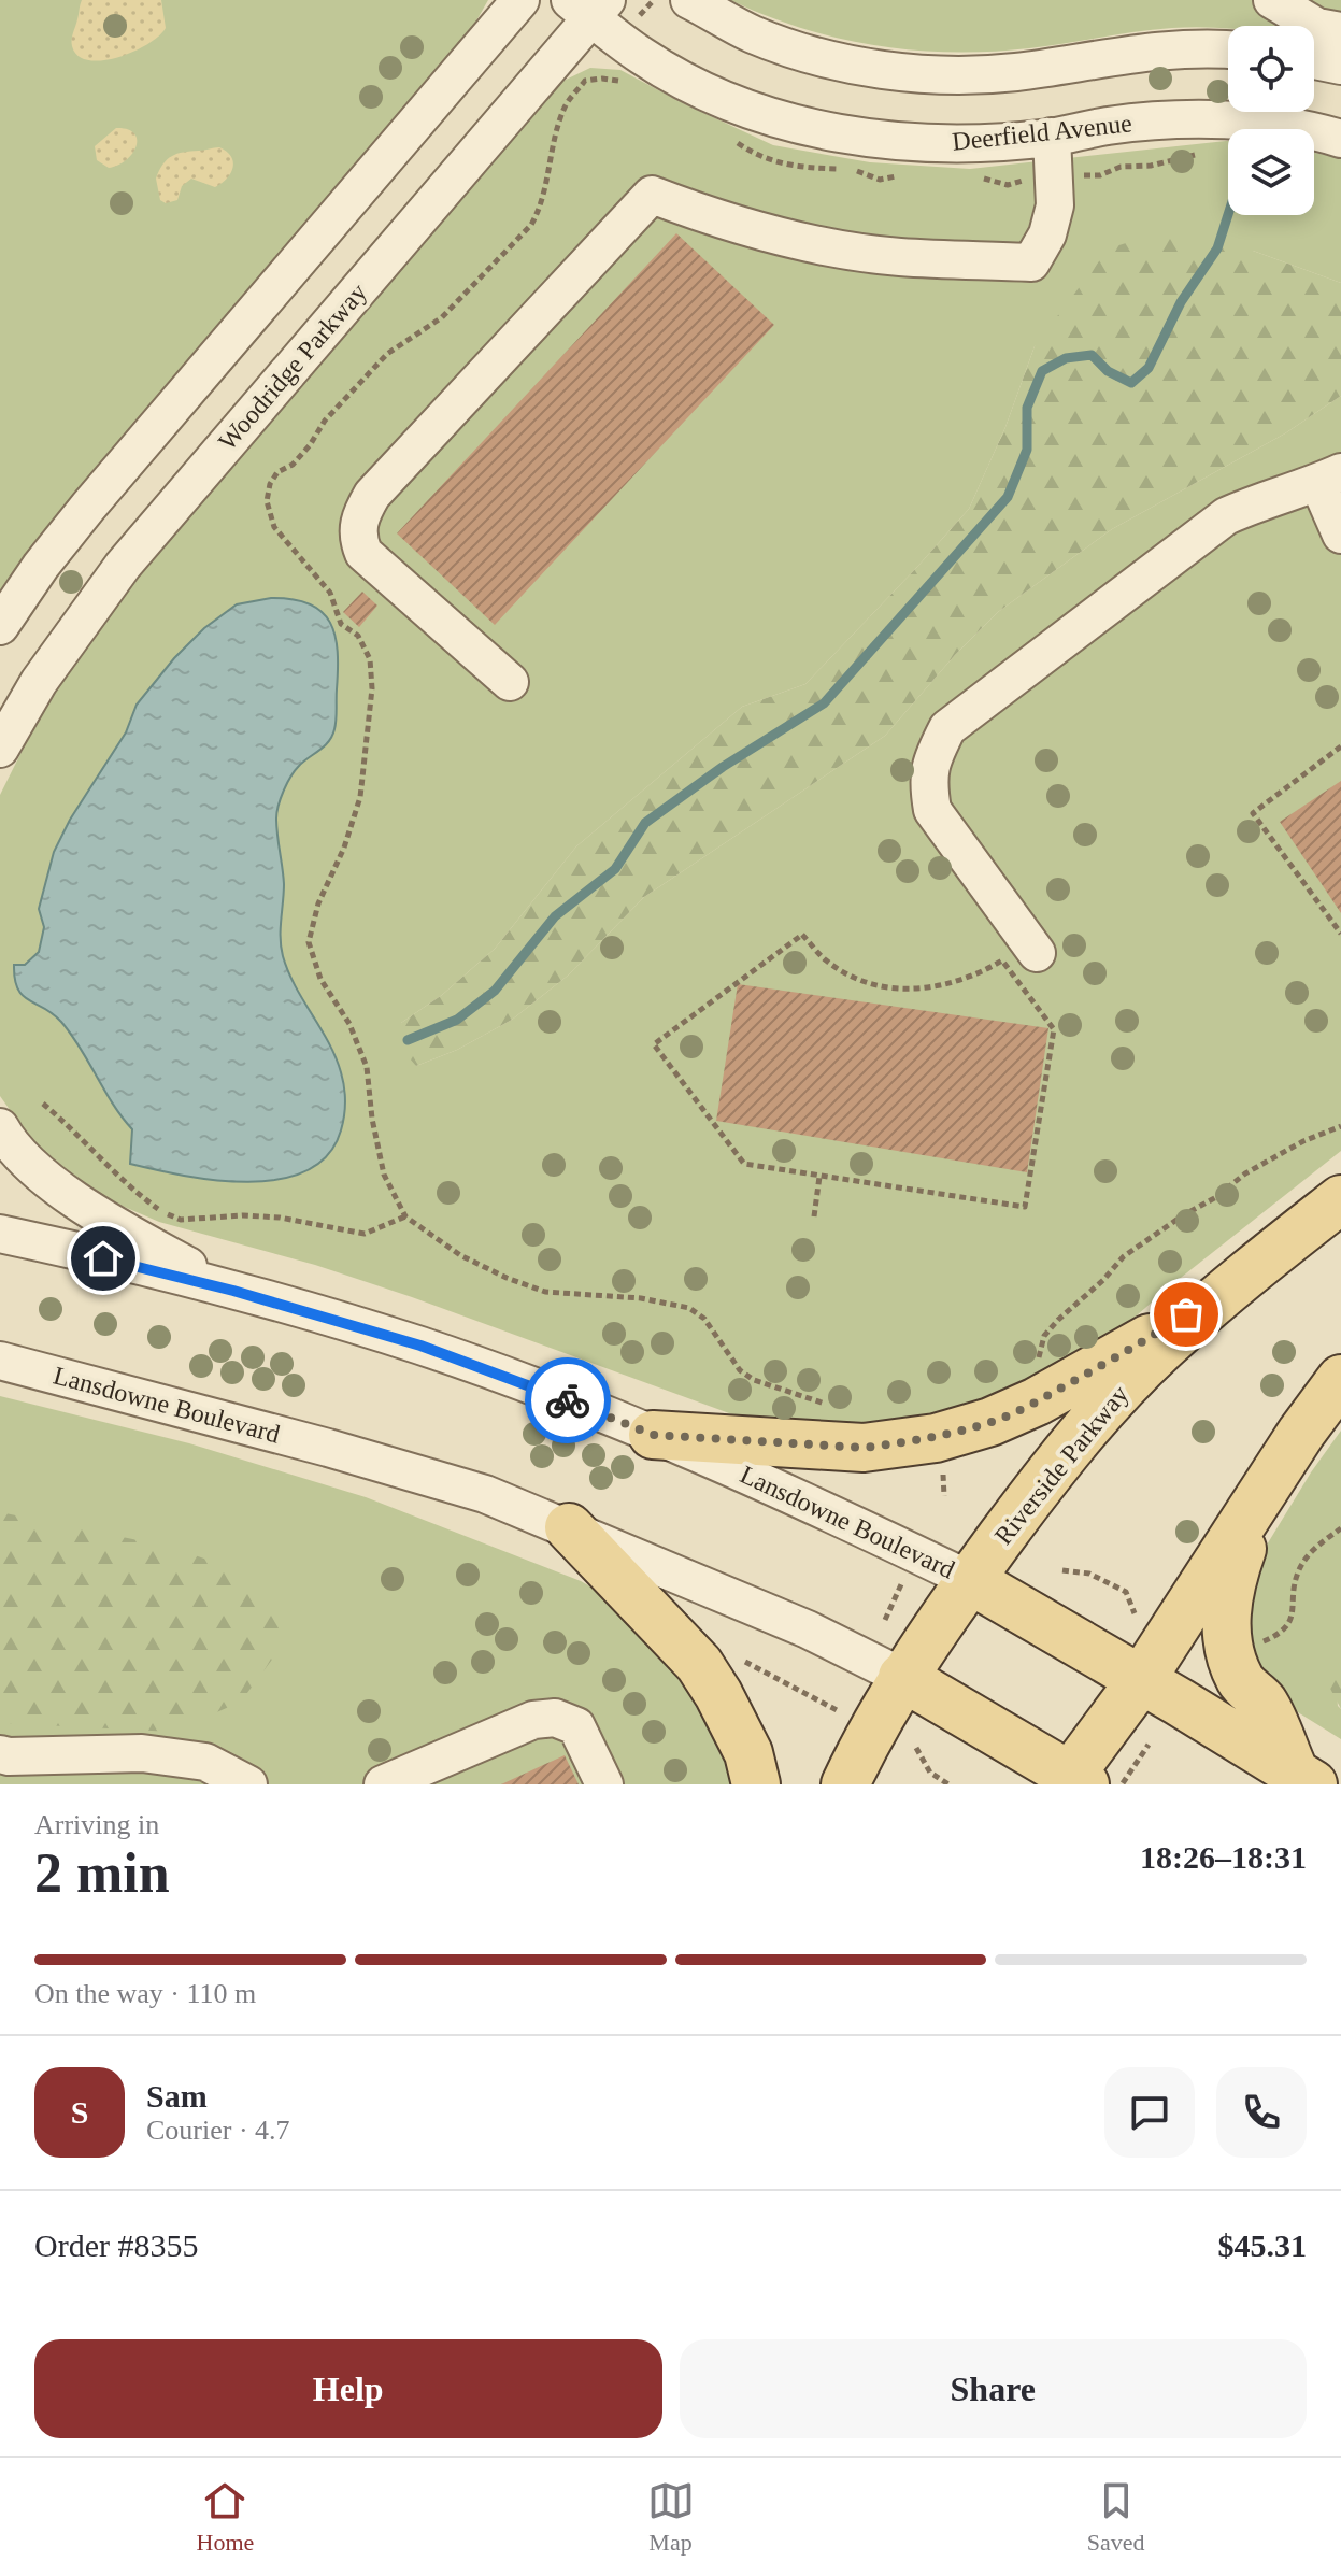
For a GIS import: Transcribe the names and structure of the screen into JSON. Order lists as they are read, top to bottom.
{
  "streets": {
    "main road": ["Lansdowne Boulevard", "Riverside Parkway"],
    "street": ["Deerfield Avenue", "Woodridge Parkway"]
  },
  "crossings": [
    ["Deerfield Avenue", "Woodridge Parkway"],
    ["Lansdowne Boulevard", "Riverside Parkway"]
  ],
  "page": {
    "heading": ["2 min", "Arriving in", "18:26–18:31"],
    "panel": [
      "Sam",
      "Courier · 4.7",
      "Order #8355",
      "$45.31"
    ],
    "bar": "On the way · 110 m",
    "round": "S",
    "buttons": ["Help", "Share"],
    "tabs": ["Home", "Map", "Saved"]
  }
}
